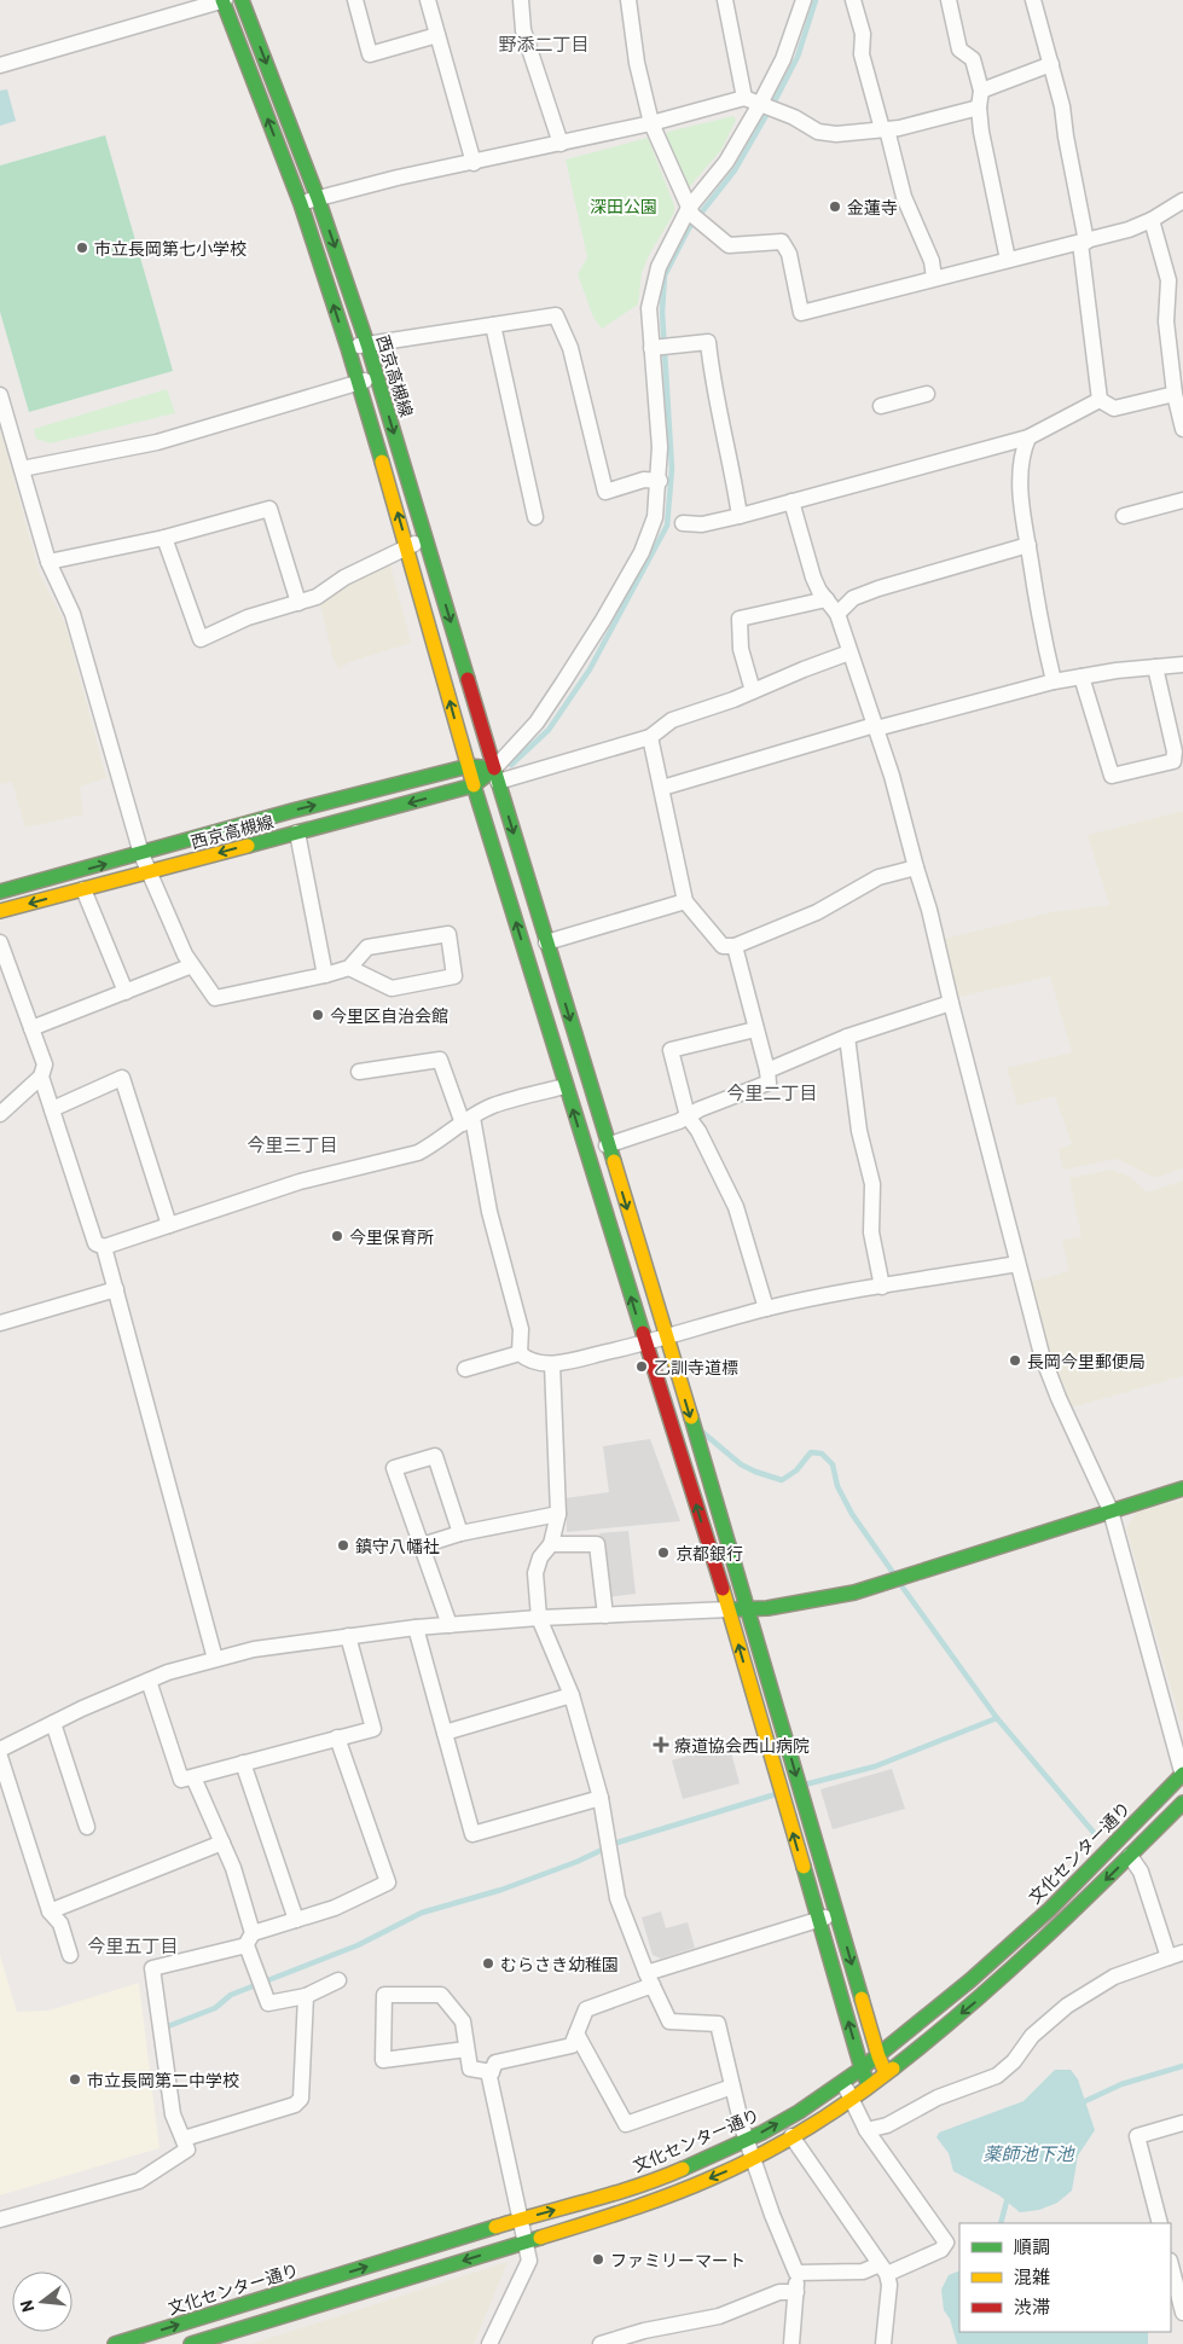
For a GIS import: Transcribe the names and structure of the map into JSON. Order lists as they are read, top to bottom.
{
  "streets": {
    "street": ["西京高槻線", "文化センター通り"]
  },
  "districts": [
    "野添二丁目",
    "今里二丁目",
    "今里三丁目",
    "今里五丁目"
  ],
  "water": ["薬師池下池"],
  "parks": ["深田公園"],
  "places": {
    "other": [
      "金蓮寺",
      "市立長岡第七小学校",
      "今里区自治会館",
      "今里保育所",
      "長岡今里郵便局",
      "乙訓寺道標",
      "鎮守八幡社",
      "京都銀行",
      "むらさき幼稚園",
      "市立長岡第二中学校",
      "ファミリーマート"
    ],
    "health": ["療道協会西山病院"]
  },
  "legend": ["順調", "混雑", "渋滞"],
  "north": "left"
}
